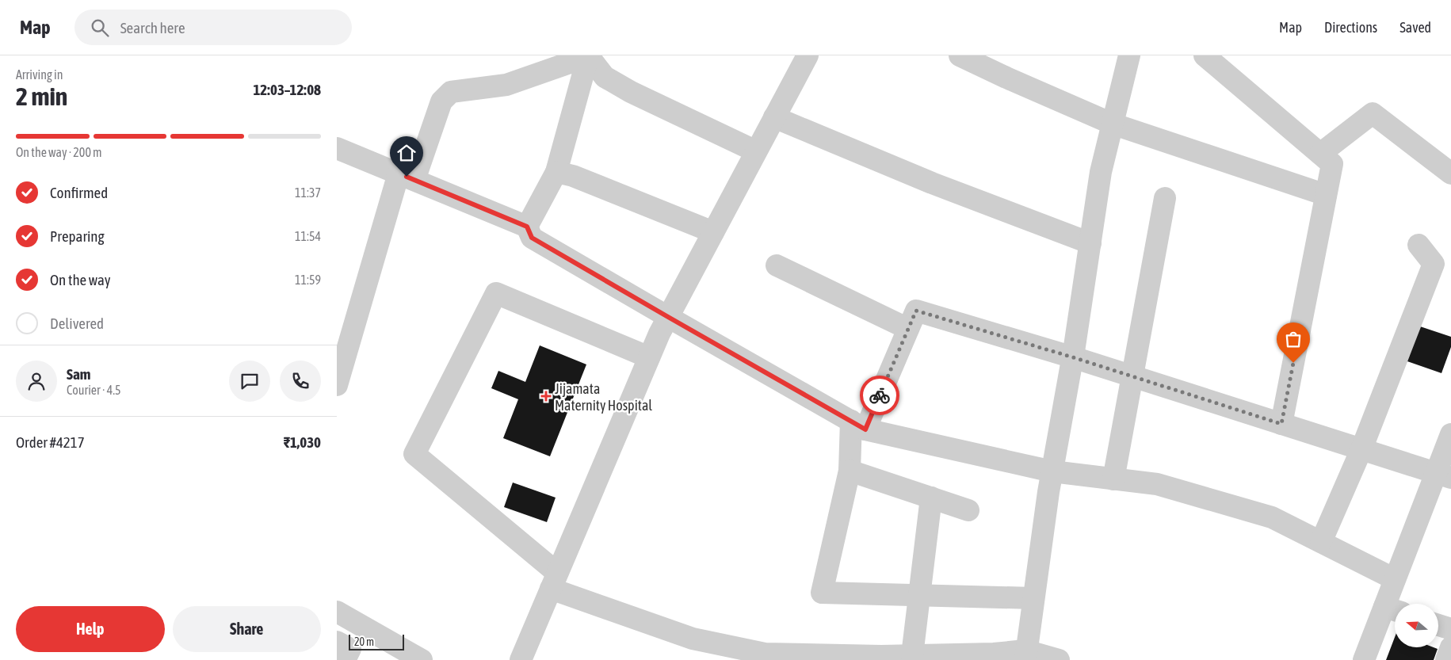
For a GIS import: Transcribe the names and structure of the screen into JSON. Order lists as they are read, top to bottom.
{
  "places": {
    "health": ["Jijamata Maternity Hospital"]
  },
  "scale_bar": "20 m",
  "north": "left",
  "page": {
    "header": "Map",
    "search": "Search here",
    "nav": ["Map", "Directions", "Saved"],
    "heading": ["2 min", "Arriving in", "12:03–12:08"],
    "panel": [
      "Sam",
      "Courier · 4.5",
      "Order #4217",
      "₹1,030"
    ],
    "bar": "On the way · 200 m",
    "list": [
      ["Confirmed", "11:37"],
      ["Preparing", "11:54"],
      ["On the way", "11:59"],
      "Delivered"
    ],
    "buttons": ["Help", "Share"],
    "scale": "20 m"
  }
}
